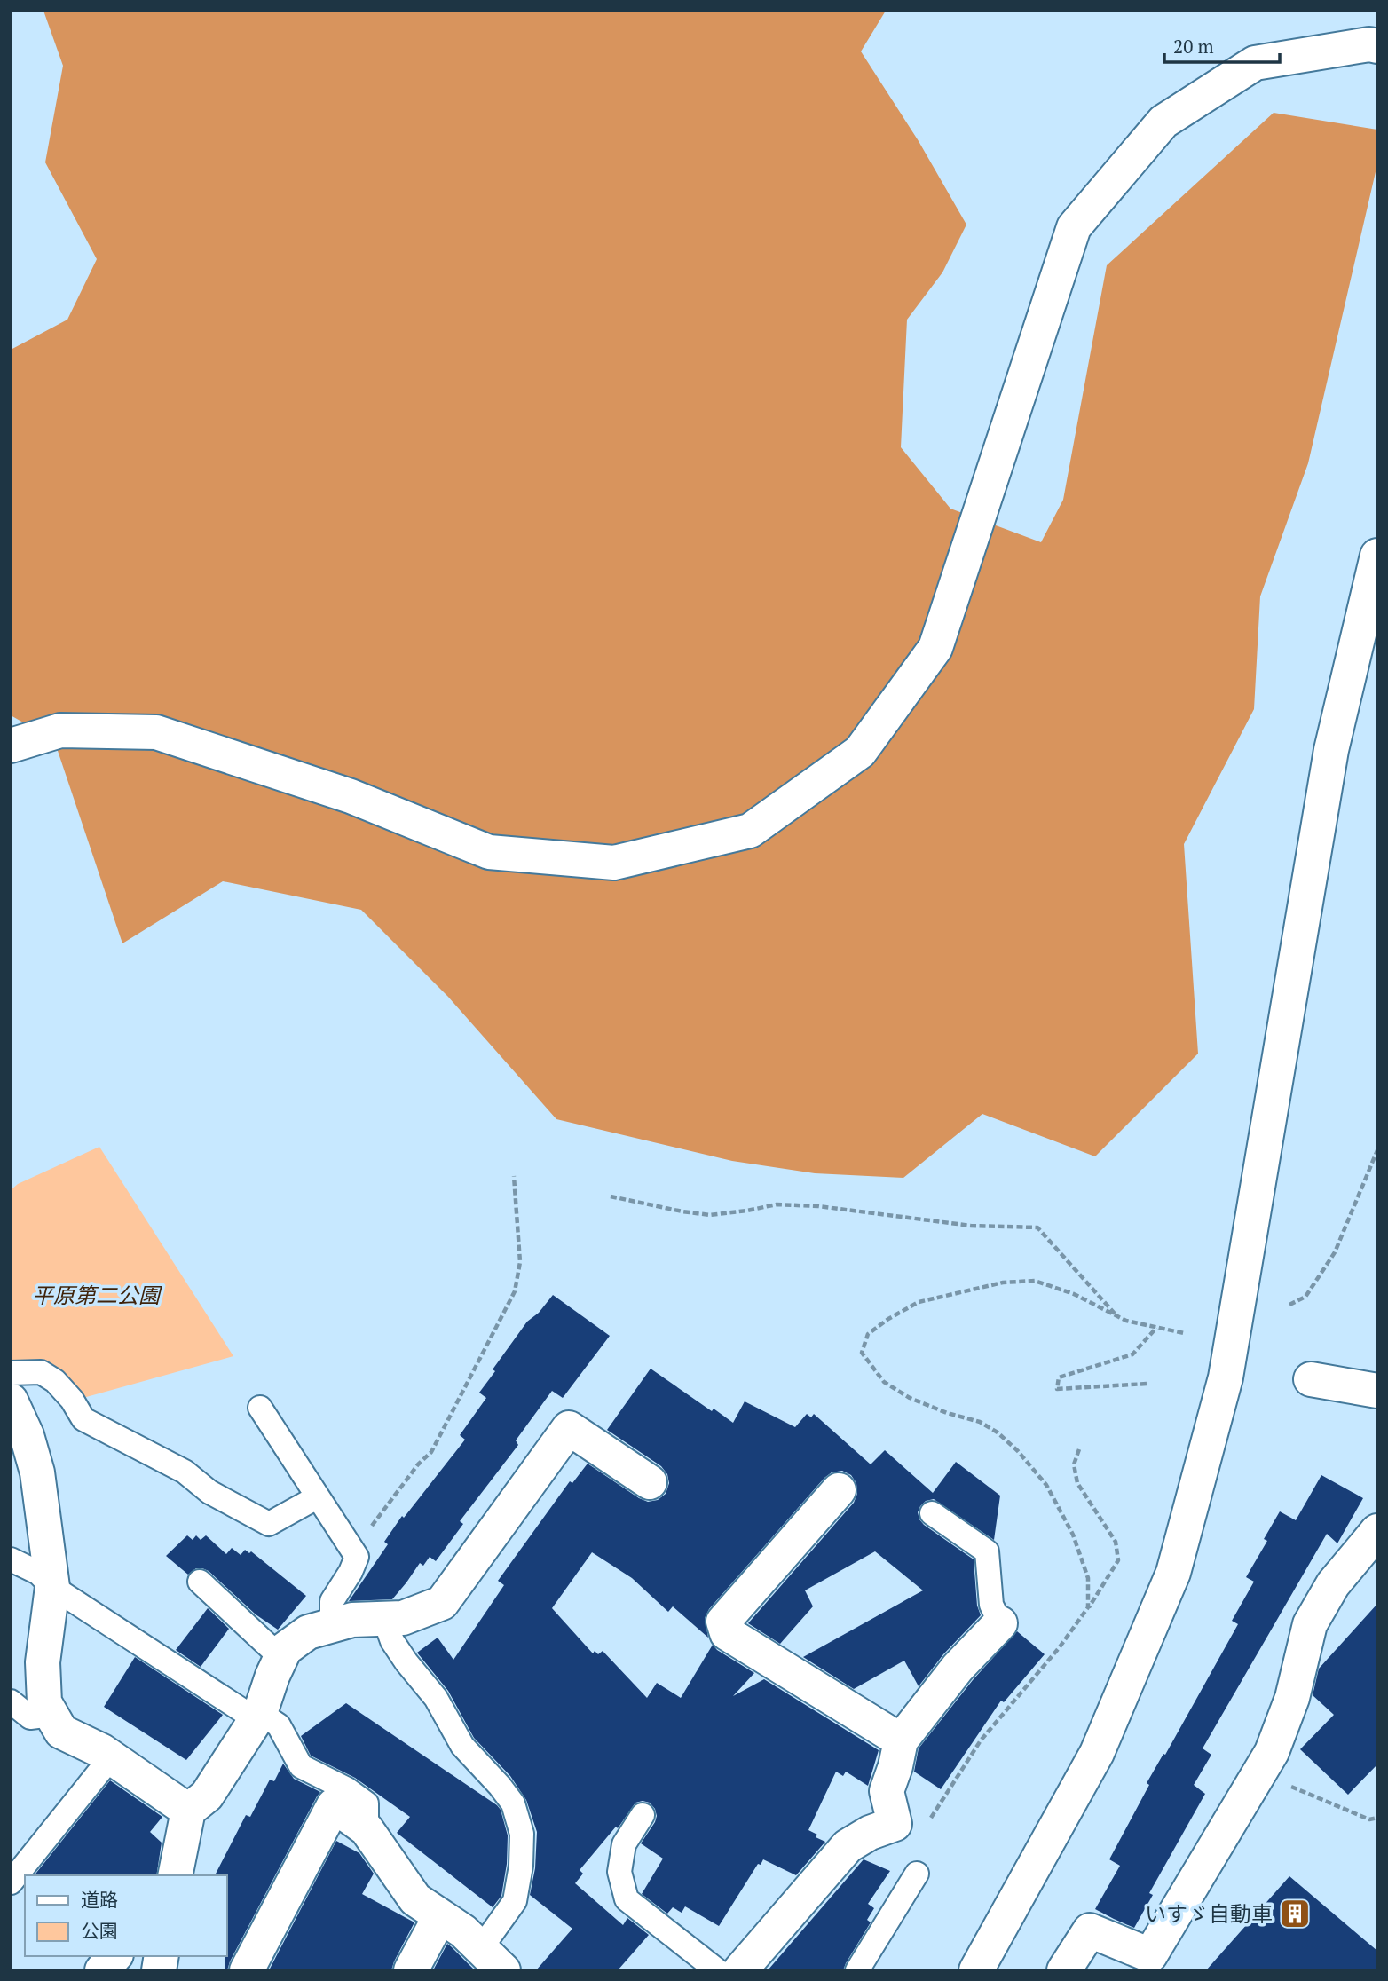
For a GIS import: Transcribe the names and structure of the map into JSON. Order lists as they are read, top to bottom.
{
  "parks": ["平原第二公園"],
  "places": {
    "building": ["いすゞ自動車"]
  },
  "legend": ["道路", "公園"],
  "scale_bar": "20 m"
}
